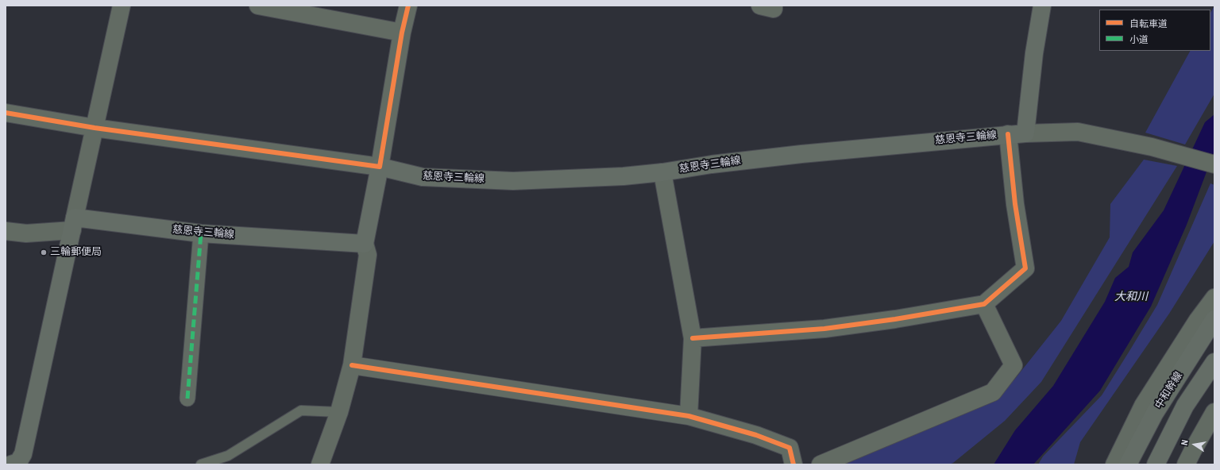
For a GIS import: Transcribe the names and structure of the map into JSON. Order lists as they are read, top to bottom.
{
  "streets": {
    "main road": ["慈恩寺三輪線", "中和幹線"]
  },
  "water": ["大和川"],
  "places": ["三輪郵便局"],
  "legend": ["自転車道", "小道"],
  "north": "left"
}
